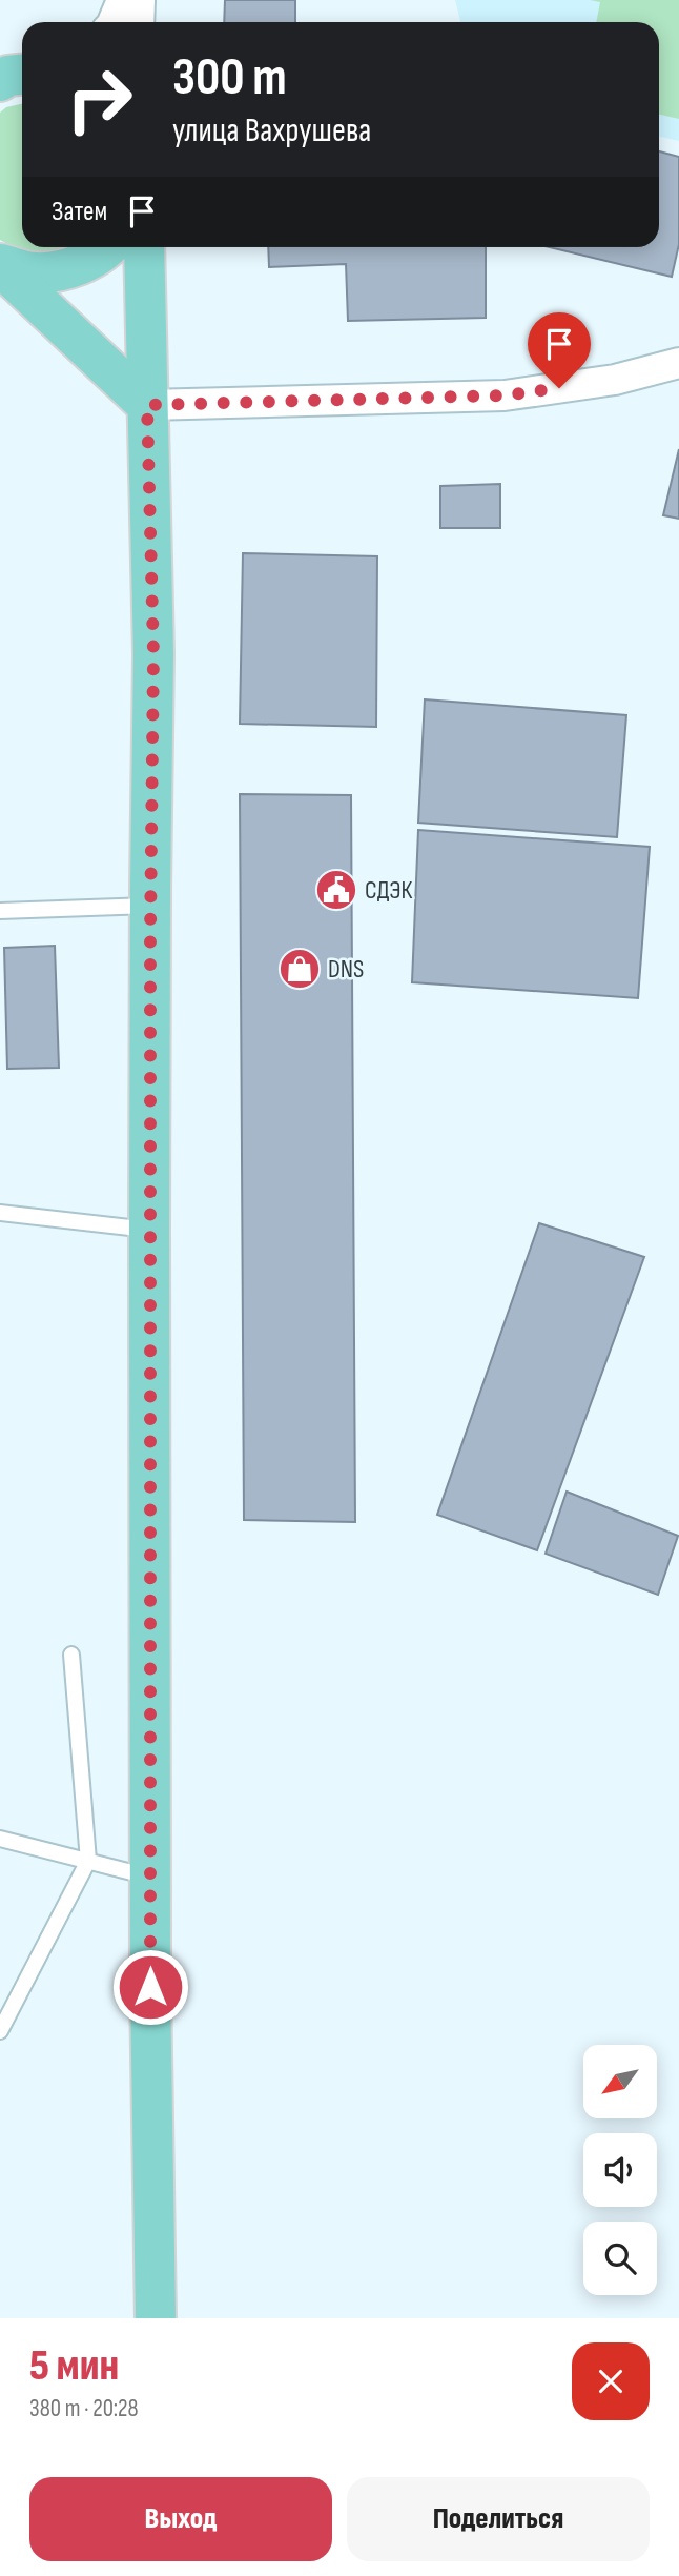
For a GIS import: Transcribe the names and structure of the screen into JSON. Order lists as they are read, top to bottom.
{
  "places": {
    "public building": ["СДЭК"],
    "shop": ["DNS"]
  },
  "north": "bottom left",
  "page": {
    "turn": ["300 m", "улица Вахрушева"],
    "then": "Затем",
    "heading": ["5 мин", "380 m · 20:28"],
    "buttons": ["Выход", "Поделиться"]
  }
}
